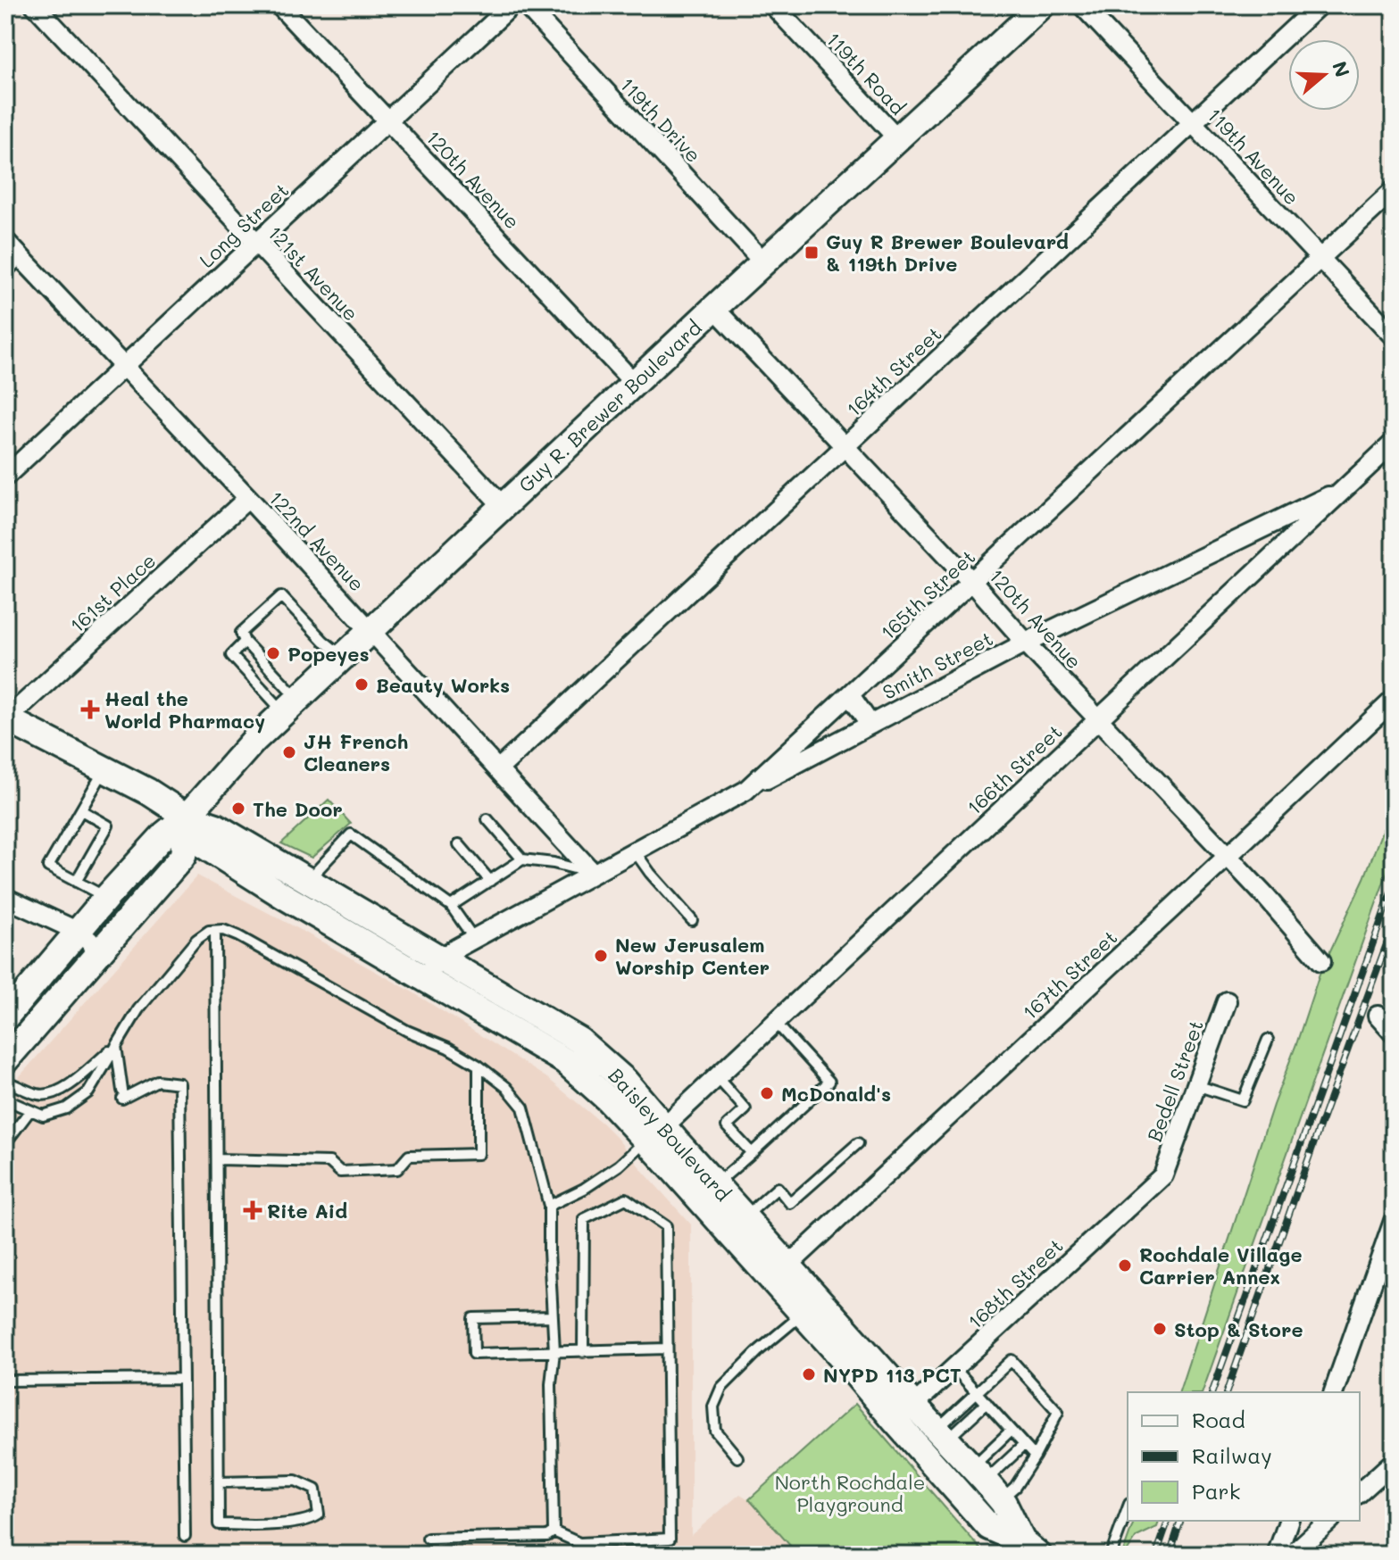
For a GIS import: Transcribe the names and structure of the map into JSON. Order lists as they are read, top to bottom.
{
  "streets": {
    "main road": ["Guy R. Brewer Boulevard", "Baisley Boulevard"],
    "street": [
      "119th Road",
      "119th Drive",
      "119th Avenue",
      "120th Avenue",
      "Long Street",
      "121st Avenue",
      "164th Street",
      "122nd Avenue",
      "161st Place",
      "165th Street",
      "Smith Street",
      "166th Street",
      "167th Street",
      "Bedell Street",
      "168th Street"
    ]
  },
  "crossings": [
    ["119th Road", "Guy R. Brewer Boulevard"],
    ["119th Drive", "Guy R. Brewer Boulevard"],
    ["119th Avenue", "164th Street"],
    ["119th Avenue", "165th Street"],
    ["120th Avenue", "Long Street"],
    ["120th Avenue", "164th Street"],
    ["120th Avenue", "Guy R. Brewer Boulevard"],
    ["120th Avenue", "165th Street"],
    ["120th Avenue", "Smith Street"],
    ["120th Avenue", "166th Street"],
    ["120th Avenue", "167th Street"],
    ["Long Street", "121st Avenue"],
    ["Long Street", "122nd Avenue"],
    ["121st Avenue", "Guy R. Brewer Boulevard"],
    ["164th Street", "122nd Avenue"],
    ["Guy R. Brewer Boulevard", "122nd Avenue"],
    ["Guy R. Brewer Boulevard", "Baisley Boulevard"],
    ["122nd Avenue", "161st Place"],
    ["122nd Avenue", "165th Street"],
    ["161st Place", "Baisley Boulevard"],
    ["165th Street", "Smith Street"],
    ["165th Street", "Baisley Boulevard"],
    ["Smith Street", "166th Street"],
    ["166th Street", "Baisley Boulevard"],
    ["167th Street", "Baisley Boulevard"],
    ["Bedell Street", "168th Street"],
    ["Baisley Boulevard", "168th Street"]
  ],
  "parks": ["North Rochdale Playground"],
  "places": {
    "transit": ["Guy R Brewer Boulevard & 119th Drive"],
    "other": [
      "Popeyes",
      "Beauty Works",
      "JH French Cleaners",
      "The Door",
      "New Jerusalem Worship Center",
      "McDonald's",
      "Rochdale Village Carrier Annex",
      "Stop & Store",
      "NYPD 113 PCT"
    ],
    "health": ["Heal the World Pharmacy", "Rite Aid"]
  },
  "legend": ["Road", "Railway", "Park"],
  "north": "right"
}
